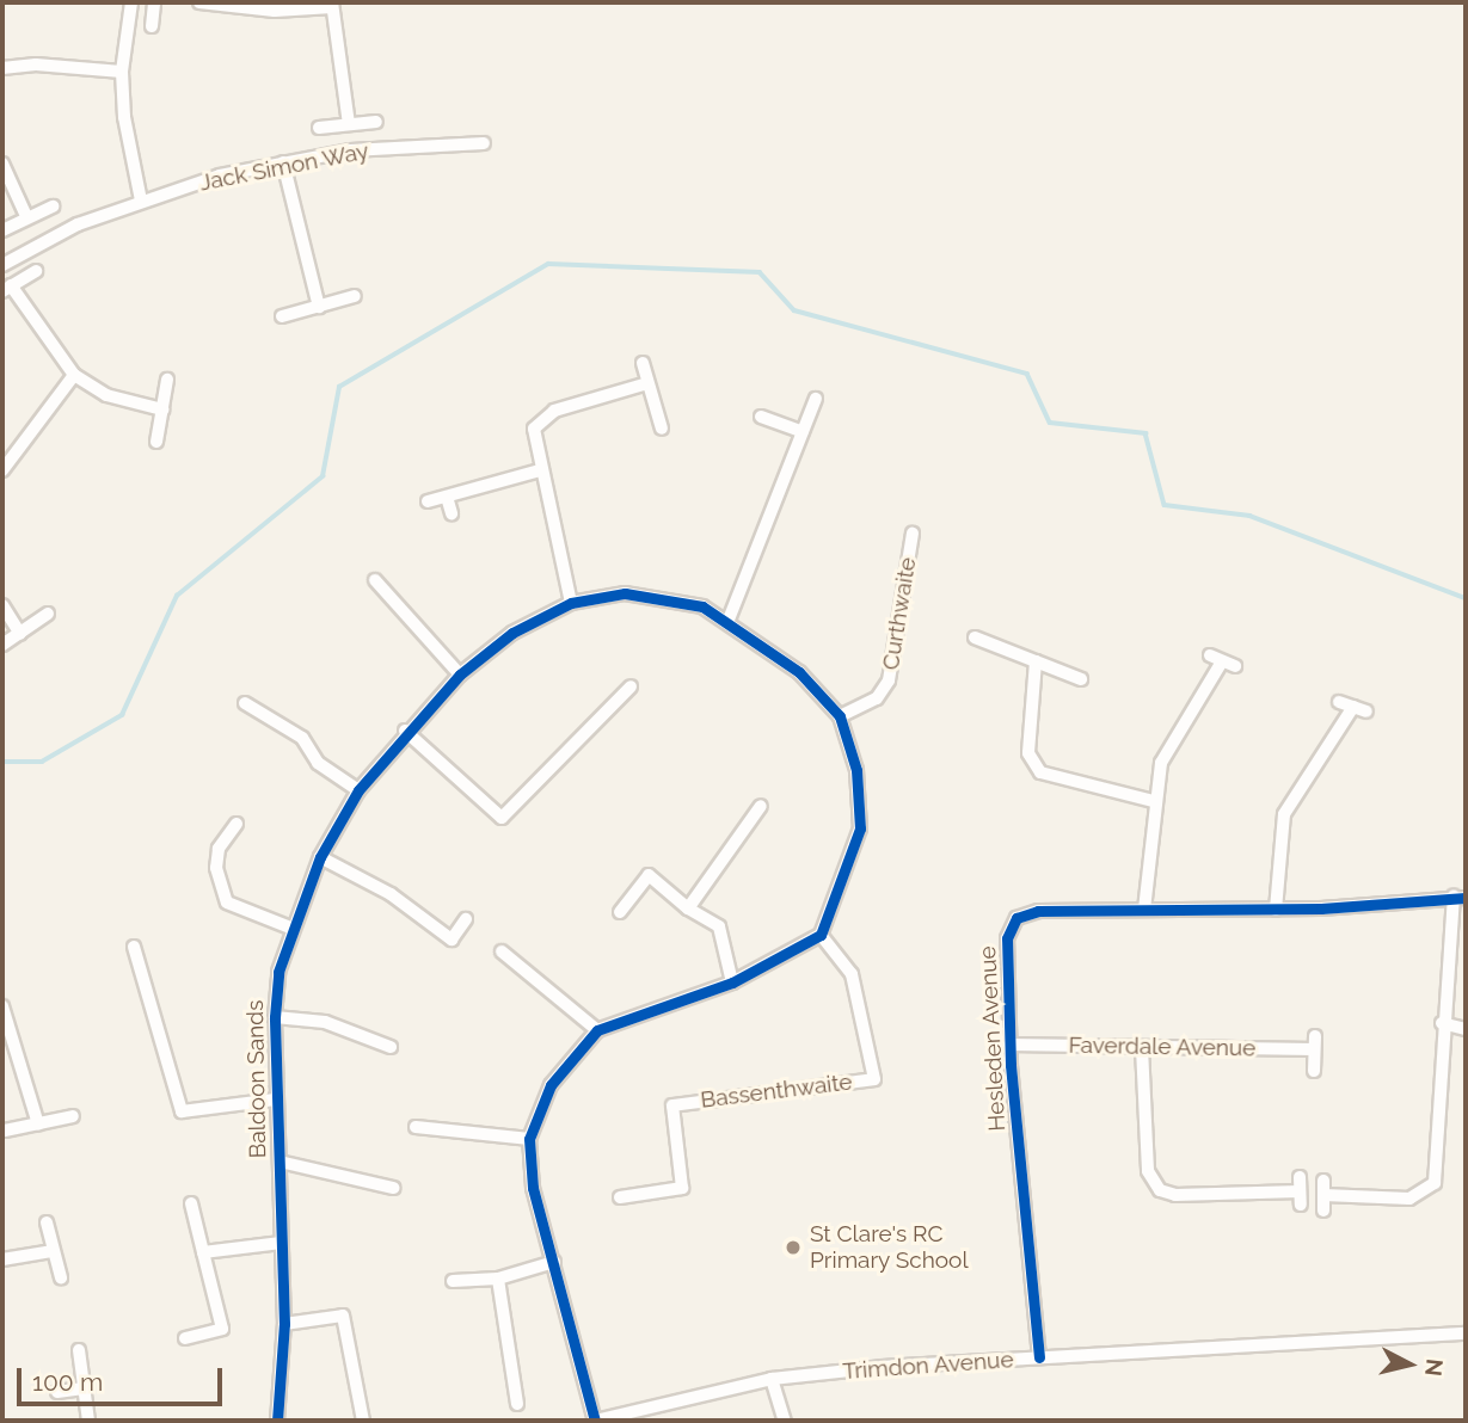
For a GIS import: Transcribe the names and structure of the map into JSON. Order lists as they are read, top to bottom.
{
  "streets": {
    "street": [
      "Jack Simon Way",
      "Curthwaite",
      "Hesleden Avenue",
      "Faverdale Avenue",
      "Baldoon Sands",
      "Bassenthwaite",
      "Trimdon Avenue"
    ]
  },
  "crossings": [
    ["Curthwaite", "Baldoon Sands"],
    ["Hesleden Avenue", "Faverdale Avenue"],
    ["Hesleden Avenue", "Trimdon Avenue"],
    ["Baldoon Sands", "Bassenthwaite"]
  ],
  "places": ["St Clare's RC Primary School"],
  "scale_bar": "100 m",
  "north": "right"
}
